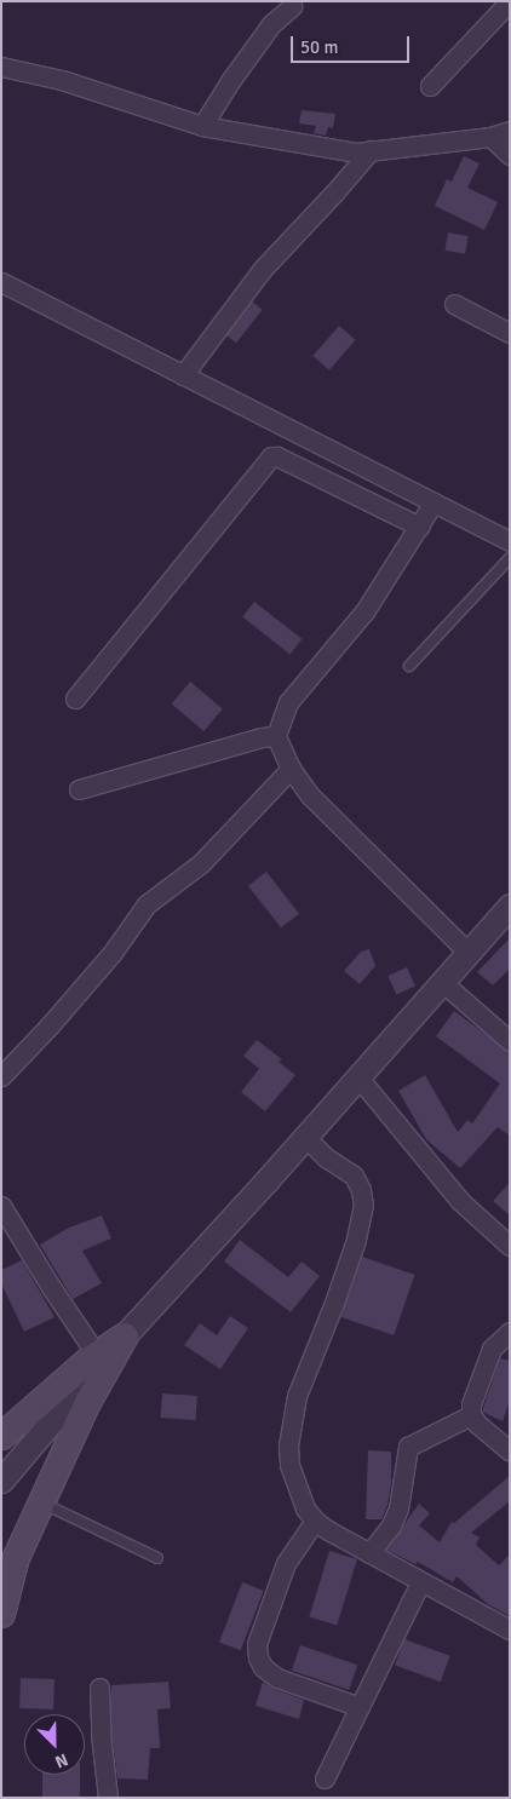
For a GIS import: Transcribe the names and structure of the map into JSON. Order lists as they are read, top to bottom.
{
  "scale_bar": "50 m",
  "north": "bottom right"
}
